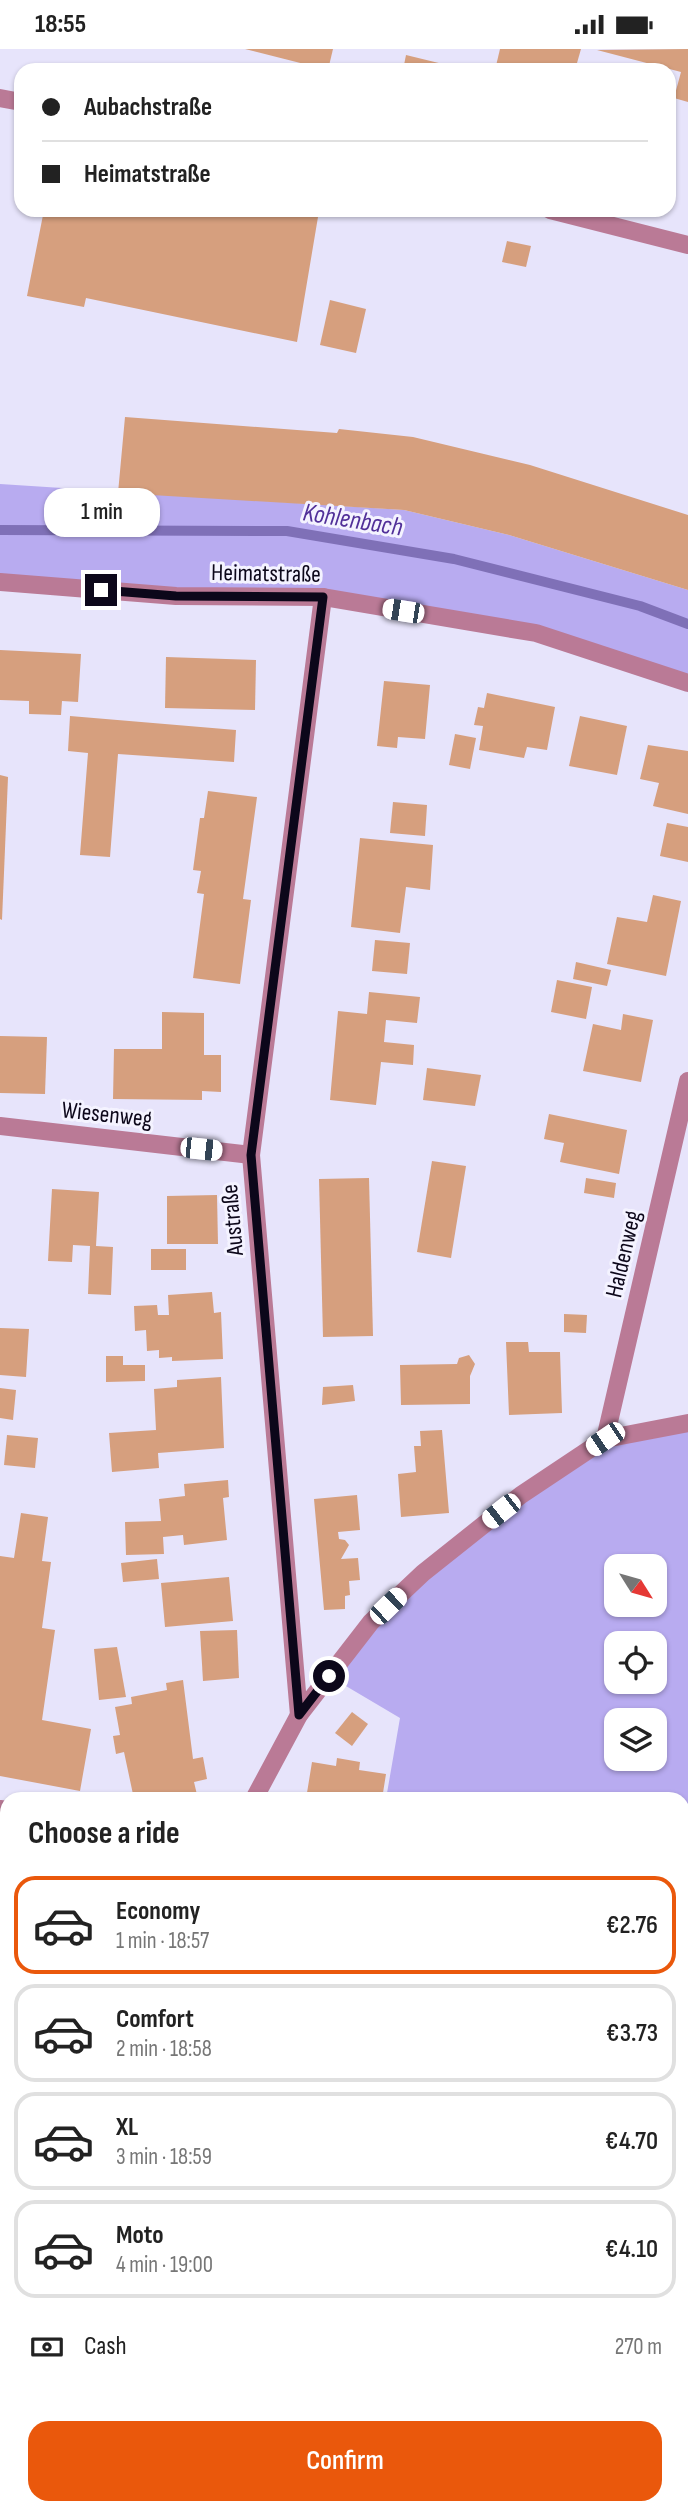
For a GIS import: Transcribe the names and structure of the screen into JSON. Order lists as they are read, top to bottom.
{
  "streets": {
    "street": [
      "Heimatstraße",
      "Wiesenweg",
      "Austraße",
      "Haldenweg"
    ]
  },
  "crossings": [
    ["Heimatstraße", "Austraße"],
    ["Wiesenweg", "Austraße"]
  ],
  "water": ["Kohlenbach"],
  "north": "bottom right",
  "page": {
    "status": "18:55",
    "banner": ["Aubachstraße", "Heimatstraße"],
    "bubble": "1 min",
    "heading": "Choose a ride",
    "list": [
      {
        "name": "Economy",
        "note": "1 min · 18:57",
        "value": "€2.76"
      },
      {
        "name": "Comfort",
        "note": "2 min · 18:58",
        "value": "€3.73"
      },
      {
        "name": "XL",
        "note": "3 min · 18:59",
        "value": "€4.70"
      },
      {
        "name": "Moto",
        "note": "4 min · 19:00",
        "value": "€4.10"
      }
    ],
    "pay": ["Cash", "270 m"],
    "buttons": "Confirm"
  }
}
